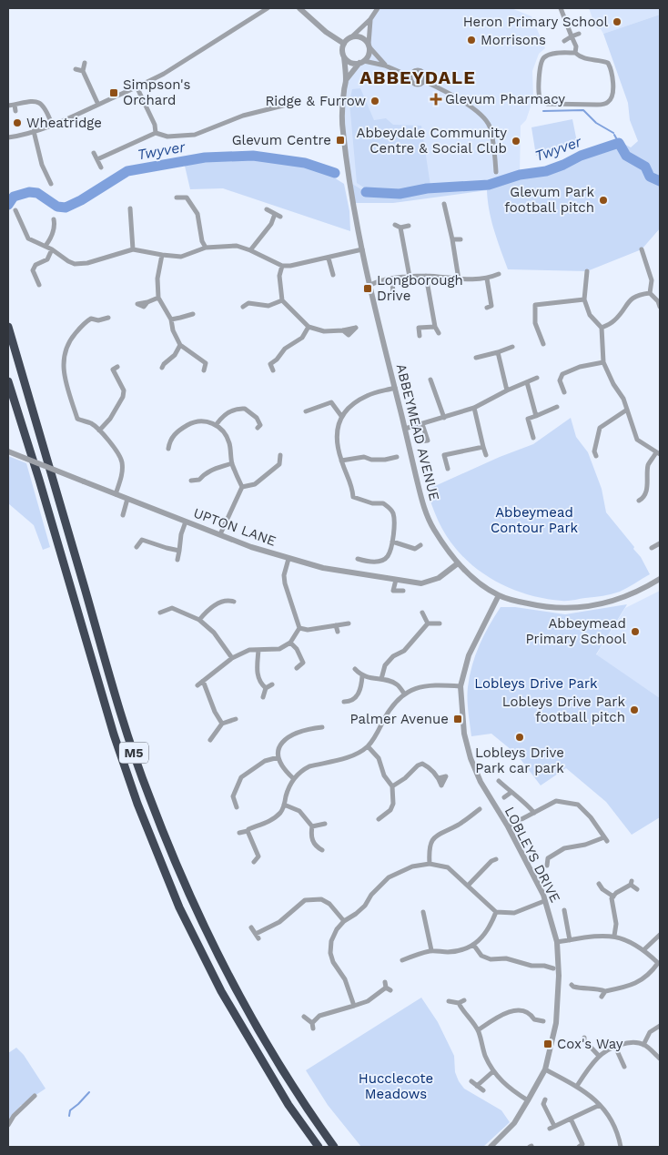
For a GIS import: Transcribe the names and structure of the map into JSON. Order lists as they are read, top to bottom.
{
  "streets": {
    "highway": ["M5"],
    "street": ["ABBEYMEAD AVENUE", "UPTON LANE", "LOBLEYS DRIVE"]
  },
  "crossings": [
    ["ABBEYMEAD AVENUE", "UPTON LANE"],
    ["ABBEYMEAD AVENUE", "LOBLEYS DRIVE"]
  ],
  "districts": ["ABBEYDALE"],
  "water": ["Twyver"],
  "parks": ["Abbeymead Contour Park", "Lobleys Drive Park", "Hucclecote Meadows"],
  "places": {
    "other": [
      "Heron Primary School",
      "Morrisons",
      "Ridge & Furrow",
      "Wheatridge",
      "Abbeydale Community Centre & Social Club",
      "Glevum Park football pitch",
      "Abbeymead Primary School",
      "Lobleys Drive Park football pitch",
      "Lobleys Drive Park car park"
    ],
    "transit": [
      "Simpson's Orchard",
      "Glevum Centre",
      "Longborough Drive",
      "Palmer Avenue",
      "Cox's Way"
    ],
    "health": ["Glevum Pharmacy"]
  }
}
